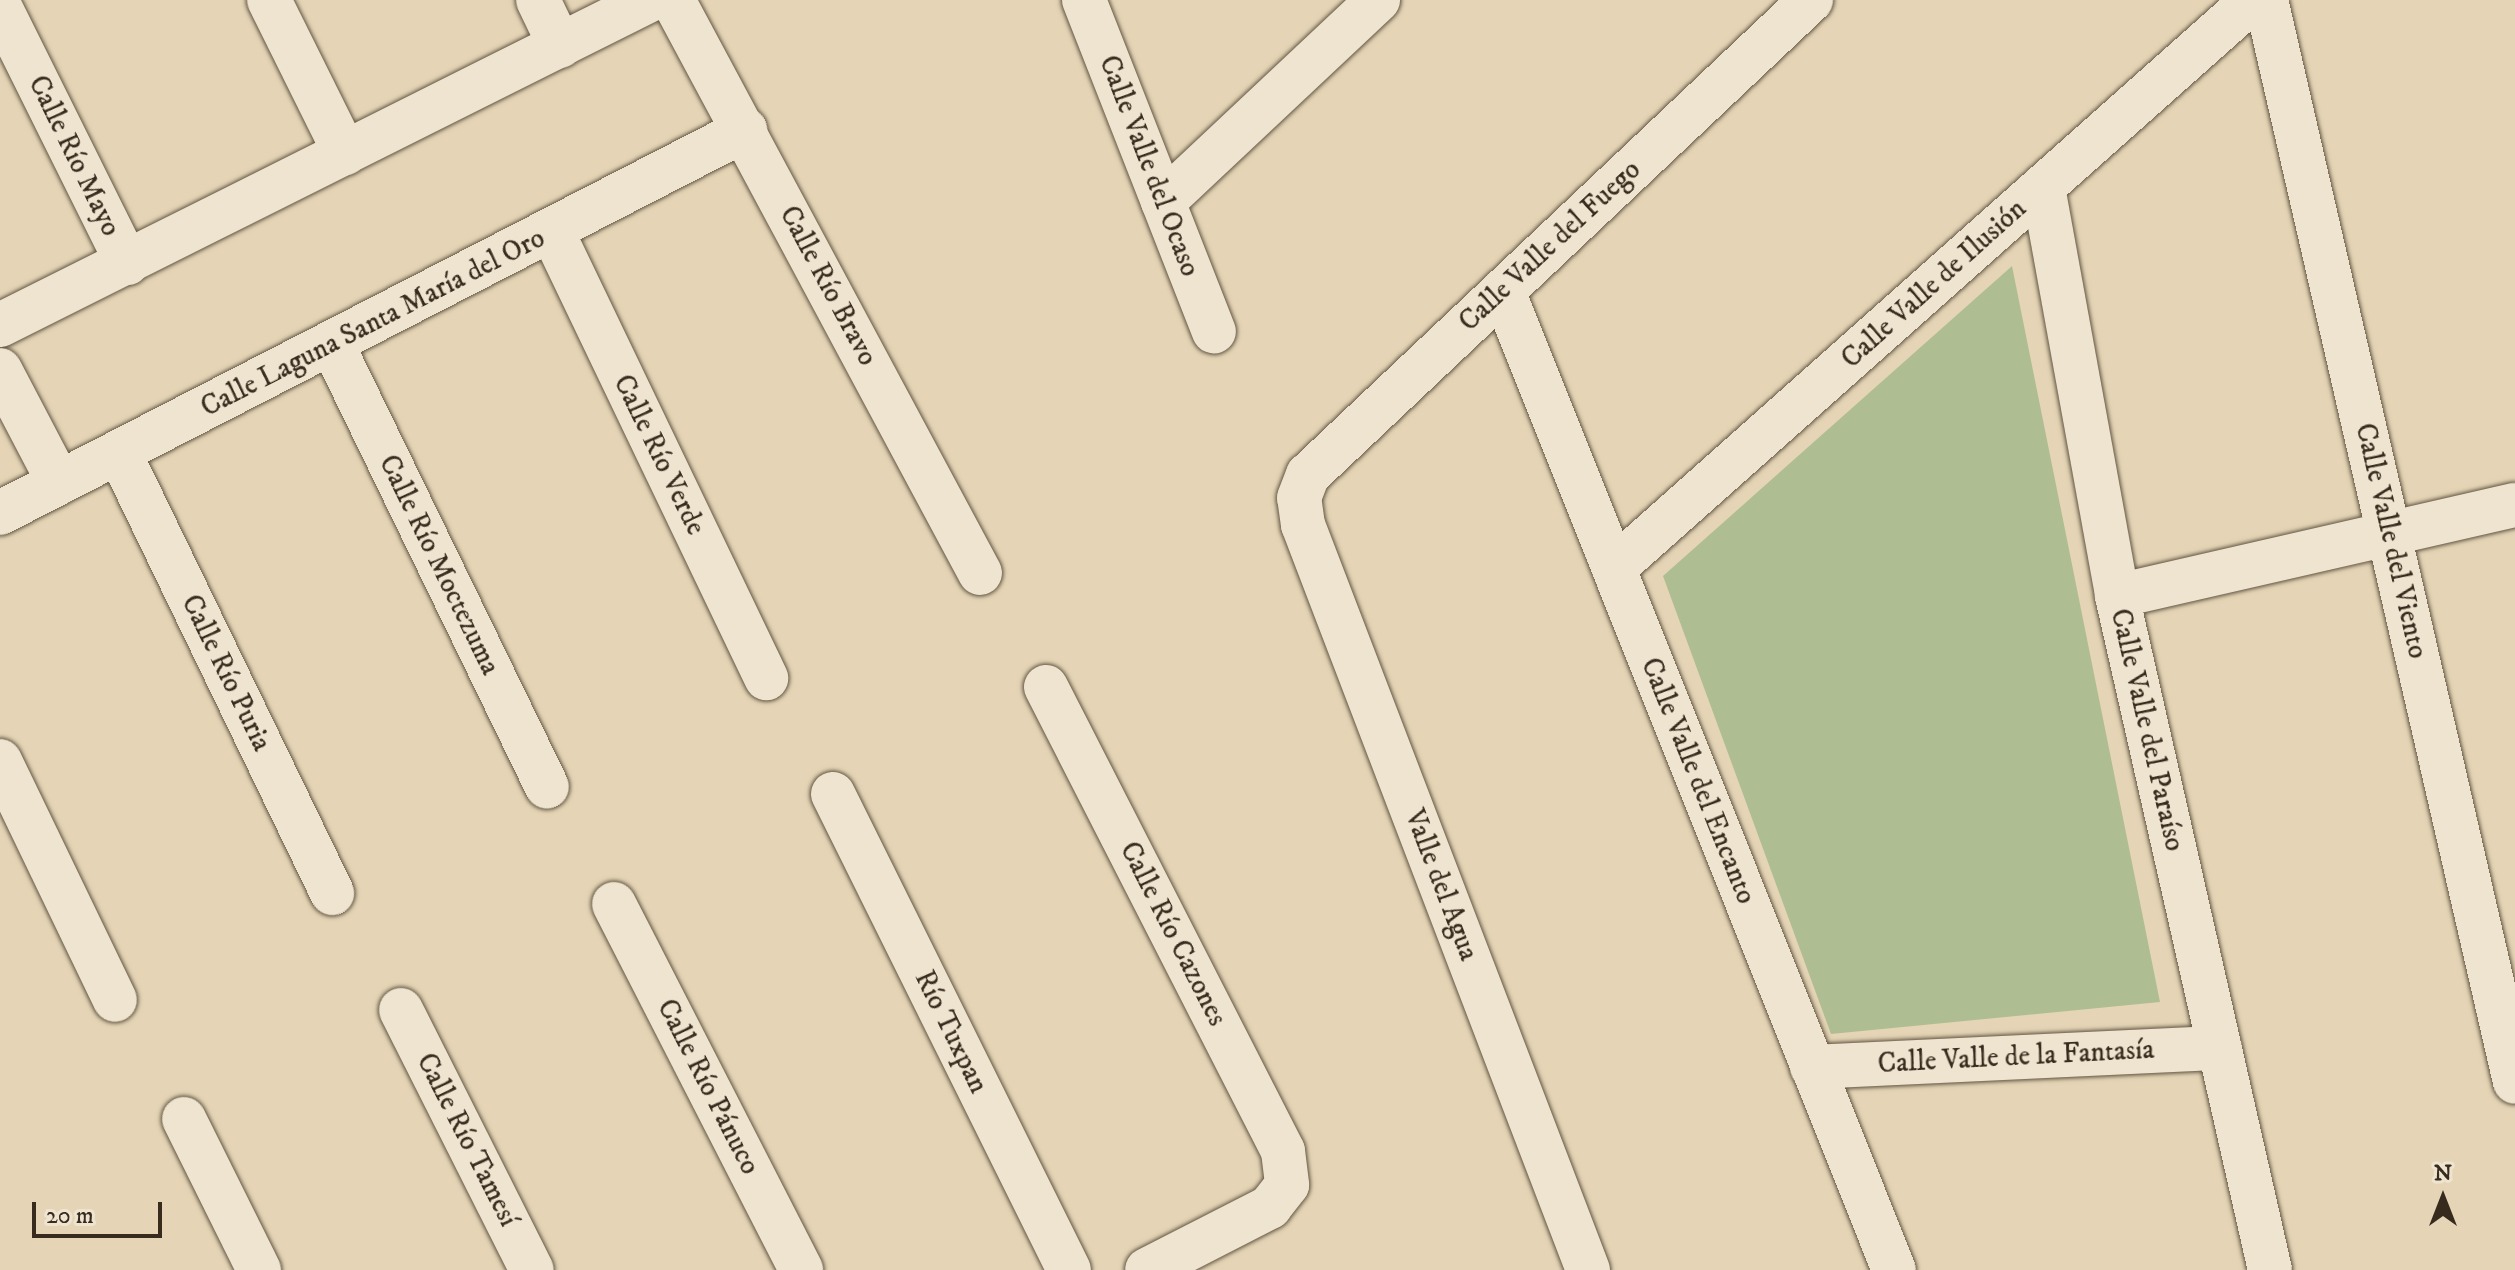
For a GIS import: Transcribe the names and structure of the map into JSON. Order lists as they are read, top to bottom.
{
  "streets": {
    "street": [
      "Calle Río Mayo",
      "Calle Valle del Ocaso",
      "Calle Valle del Fuego",
      "Calle Valle de Ilusión",
      "Calle Río Bravo",
      "Calle Laguna Santa María del Oro",
      "Calle Río Verde",
      "Calle Valle del Viento",
      "Calle Río Moctezuma",
      "Calle Río Puria",
      "Calle Valle del Paraíso",
      "Calle Valle del Encanto",
      "Valle del Agua",
      "Calle Río Cazones",
      "Río Tuxpan",
      "Calle Valle de la Fantasía",
      "Calle Río Pánuco",
      "Calle Río Tamesí"
    ]
  },
  "crossings": [
    ["Calle Valle del Fuego", "Calle Valle del Encanto"],
    ["Calle Valle del Fuego", "Valle del Agua"],
    ["Calle Valle de Ilusión", "Calle Valle del Paraíso"],
    ["Calle Valle de Ilusión", "Calle Valle del Encanto"],
    ["Calle Río Bravo", "Calle Laguna Santa María del Oro"],
    ["Calle Laguna Santa María del Oro", "Calle Río Verde"],
    ["Calle Laguna Santa María del Oro", "Calle Río Moctezuma"],
    ["Calle Laguna Santa María del Oro", "Calle Río Puria"],
    ["Calle Valle del Paraíso", "Calle Valle de la Fantasía"],
    ["Calle Valle del Encanto", "Calle Valle de la Fantasía"]
  ],
  "scale_bar": "20 m",
  "north": "top"
}
